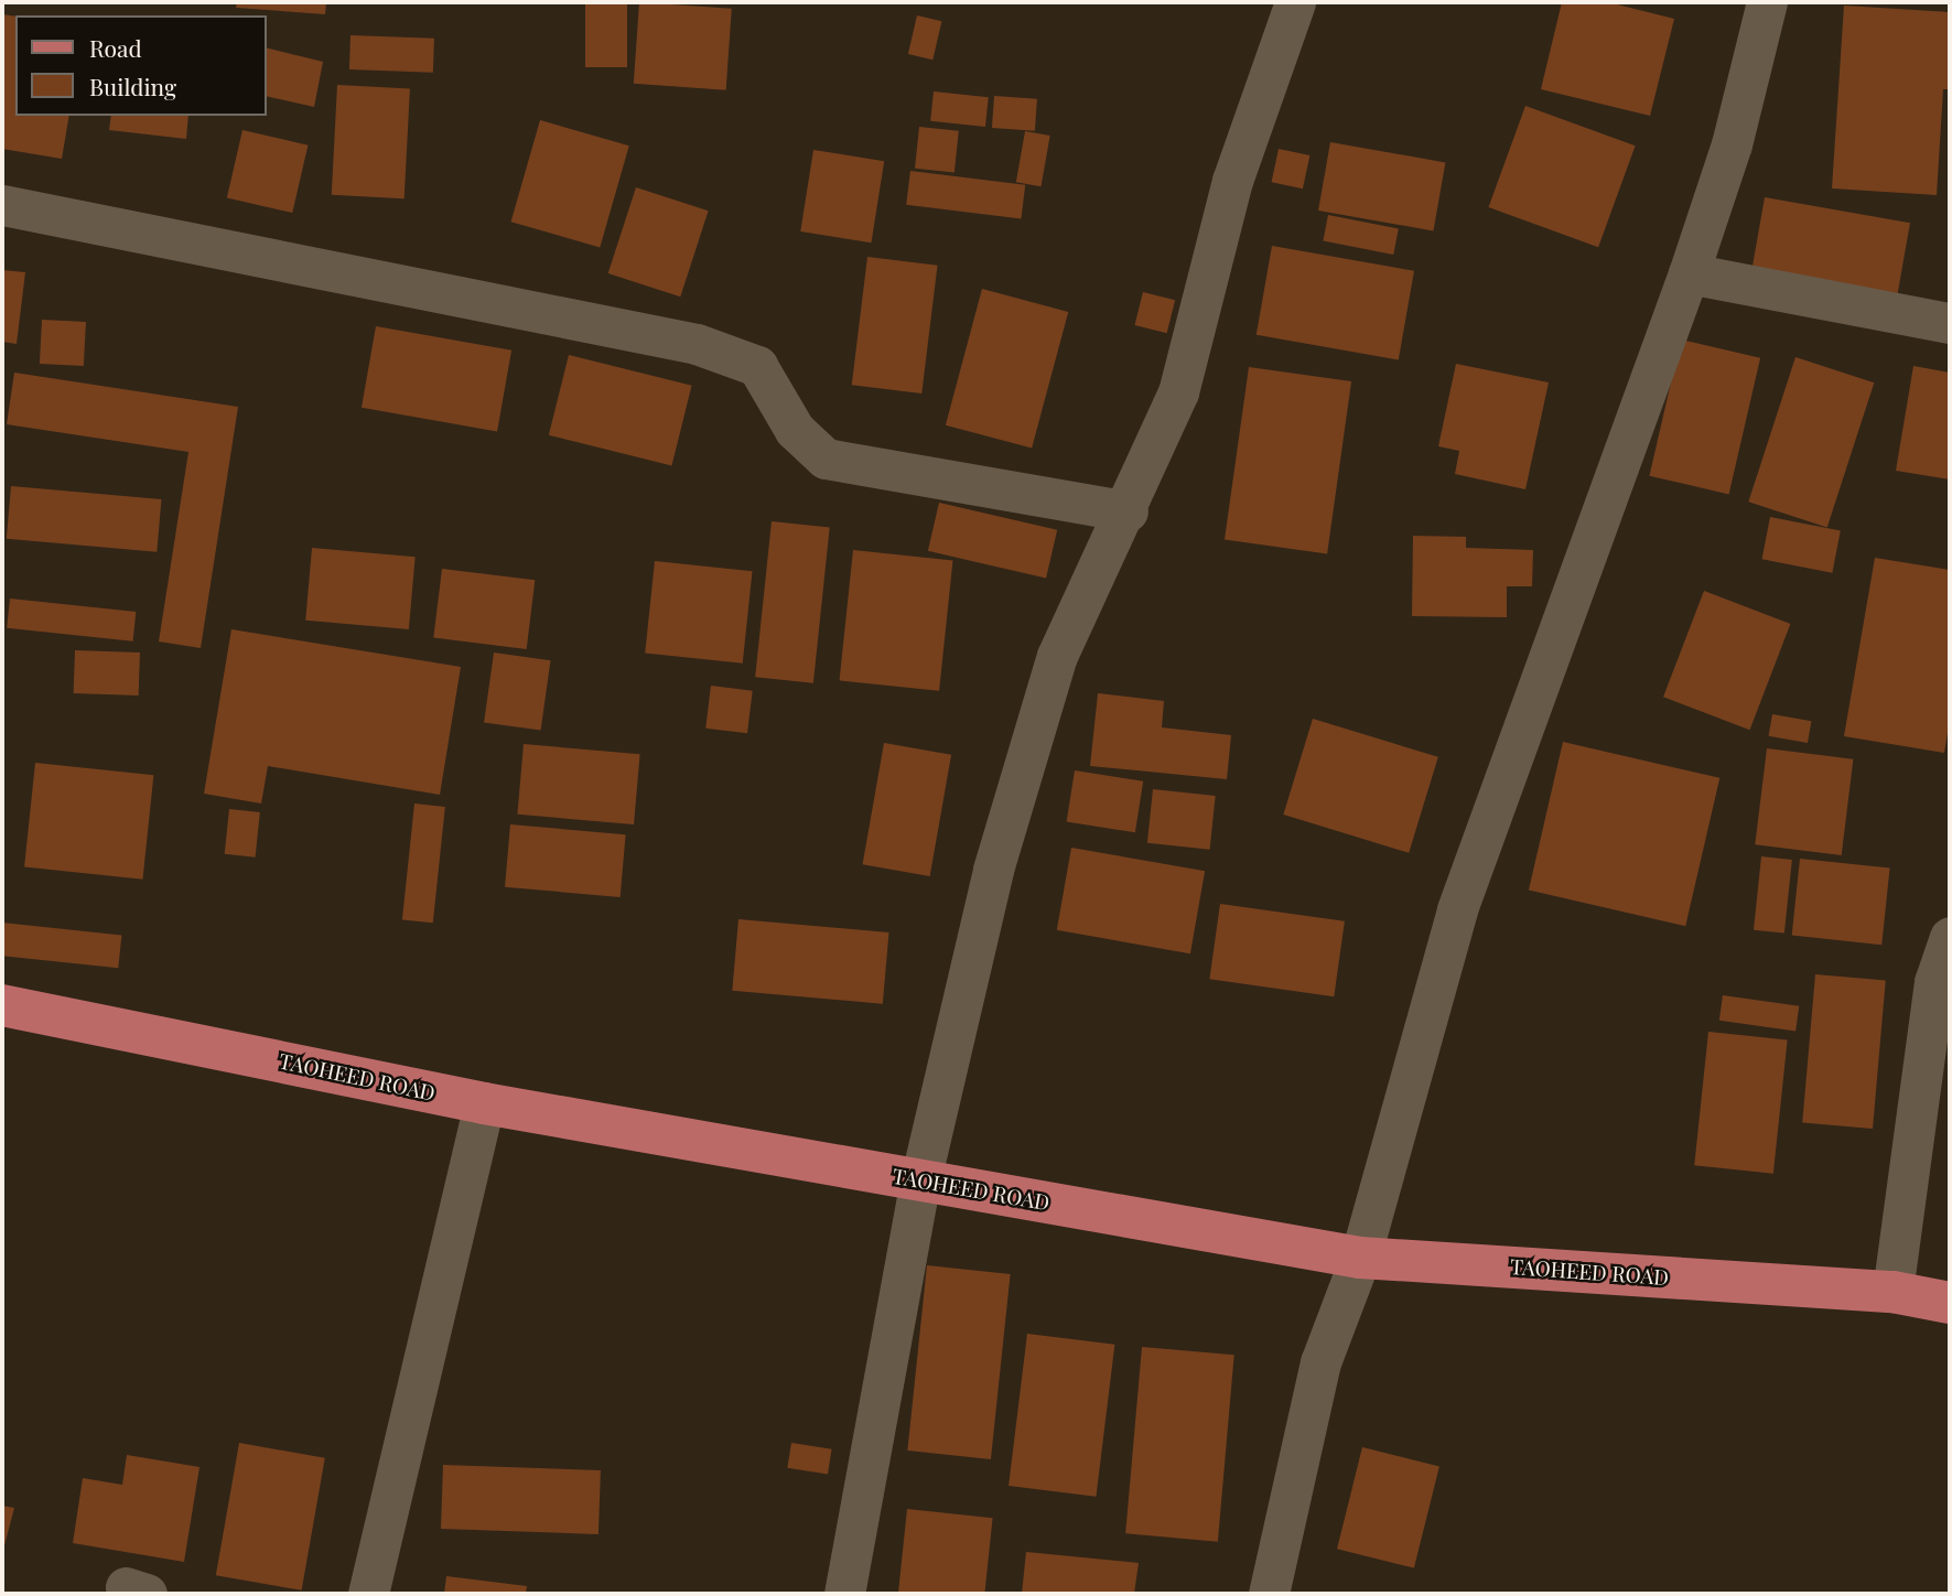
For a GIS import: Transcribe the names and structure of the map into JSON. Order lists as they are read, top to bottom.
{
  "streets": {
    "main road": ["TAOHEED ROAD"]
  },
  "legend": ["Road", "Building"]
}
